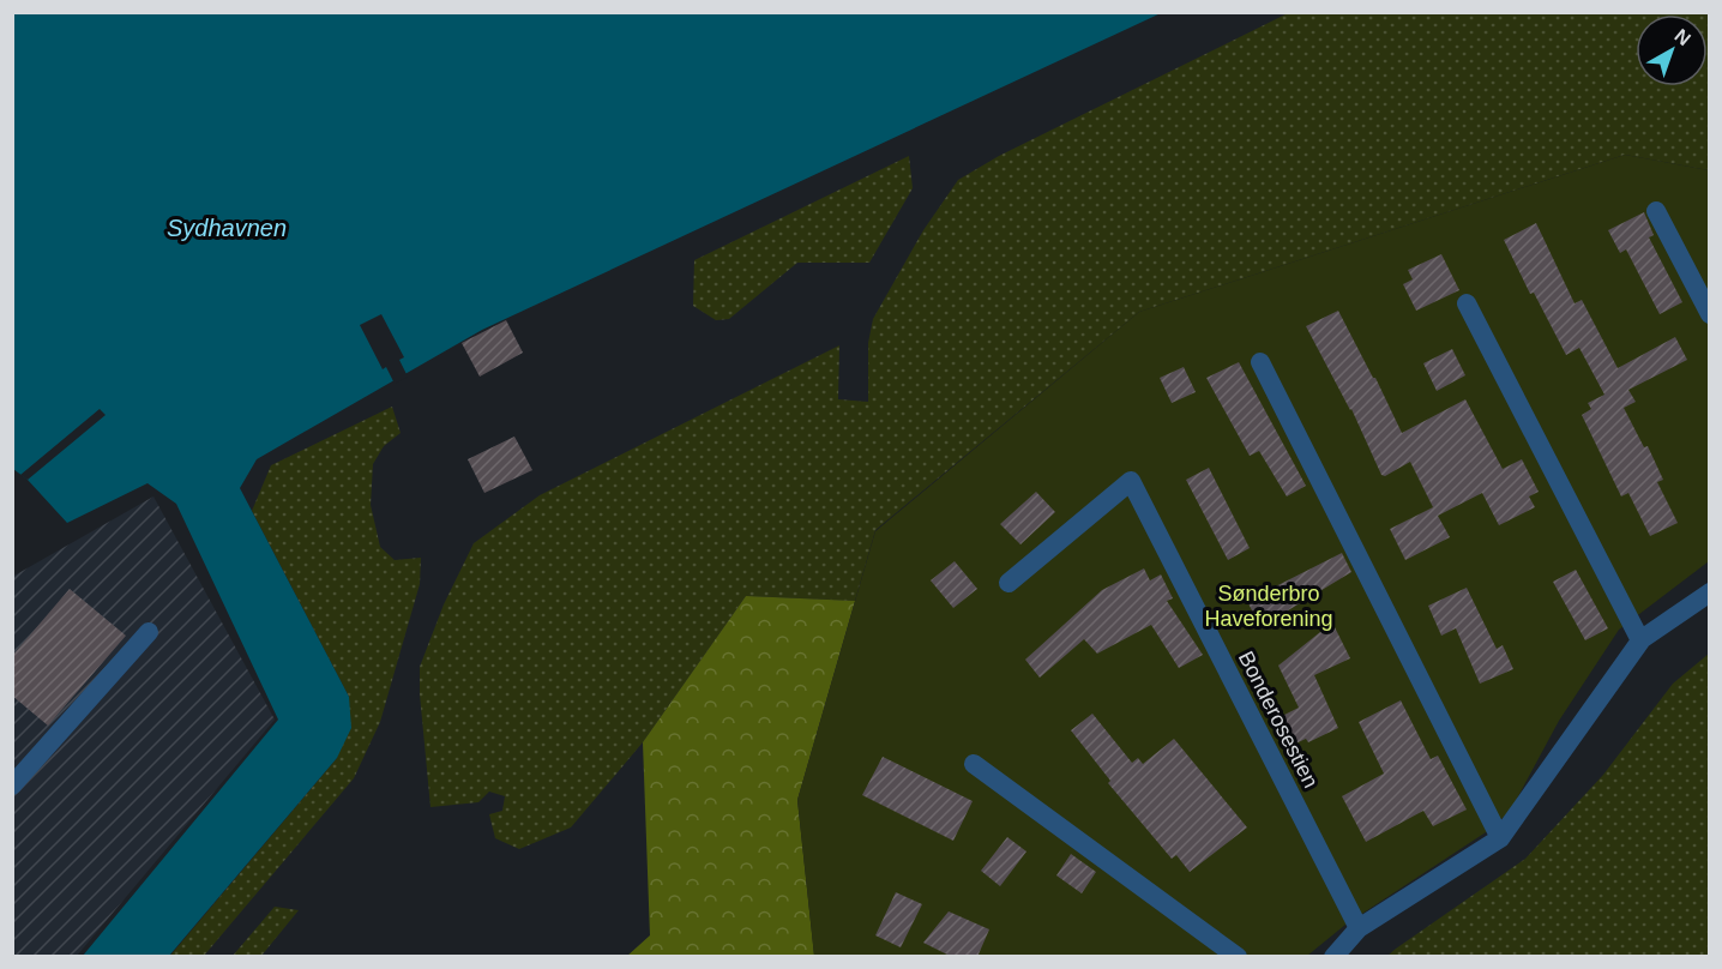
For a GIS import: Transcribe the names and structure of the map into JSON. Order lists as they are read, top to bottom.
{
  "streets": {
    "lane": ["Bonderosestien"]
  },
  "water": ["Sydhavnen"],
  "parks": ["Sønderbro Haveforening"],
  "north": "top right"
}
